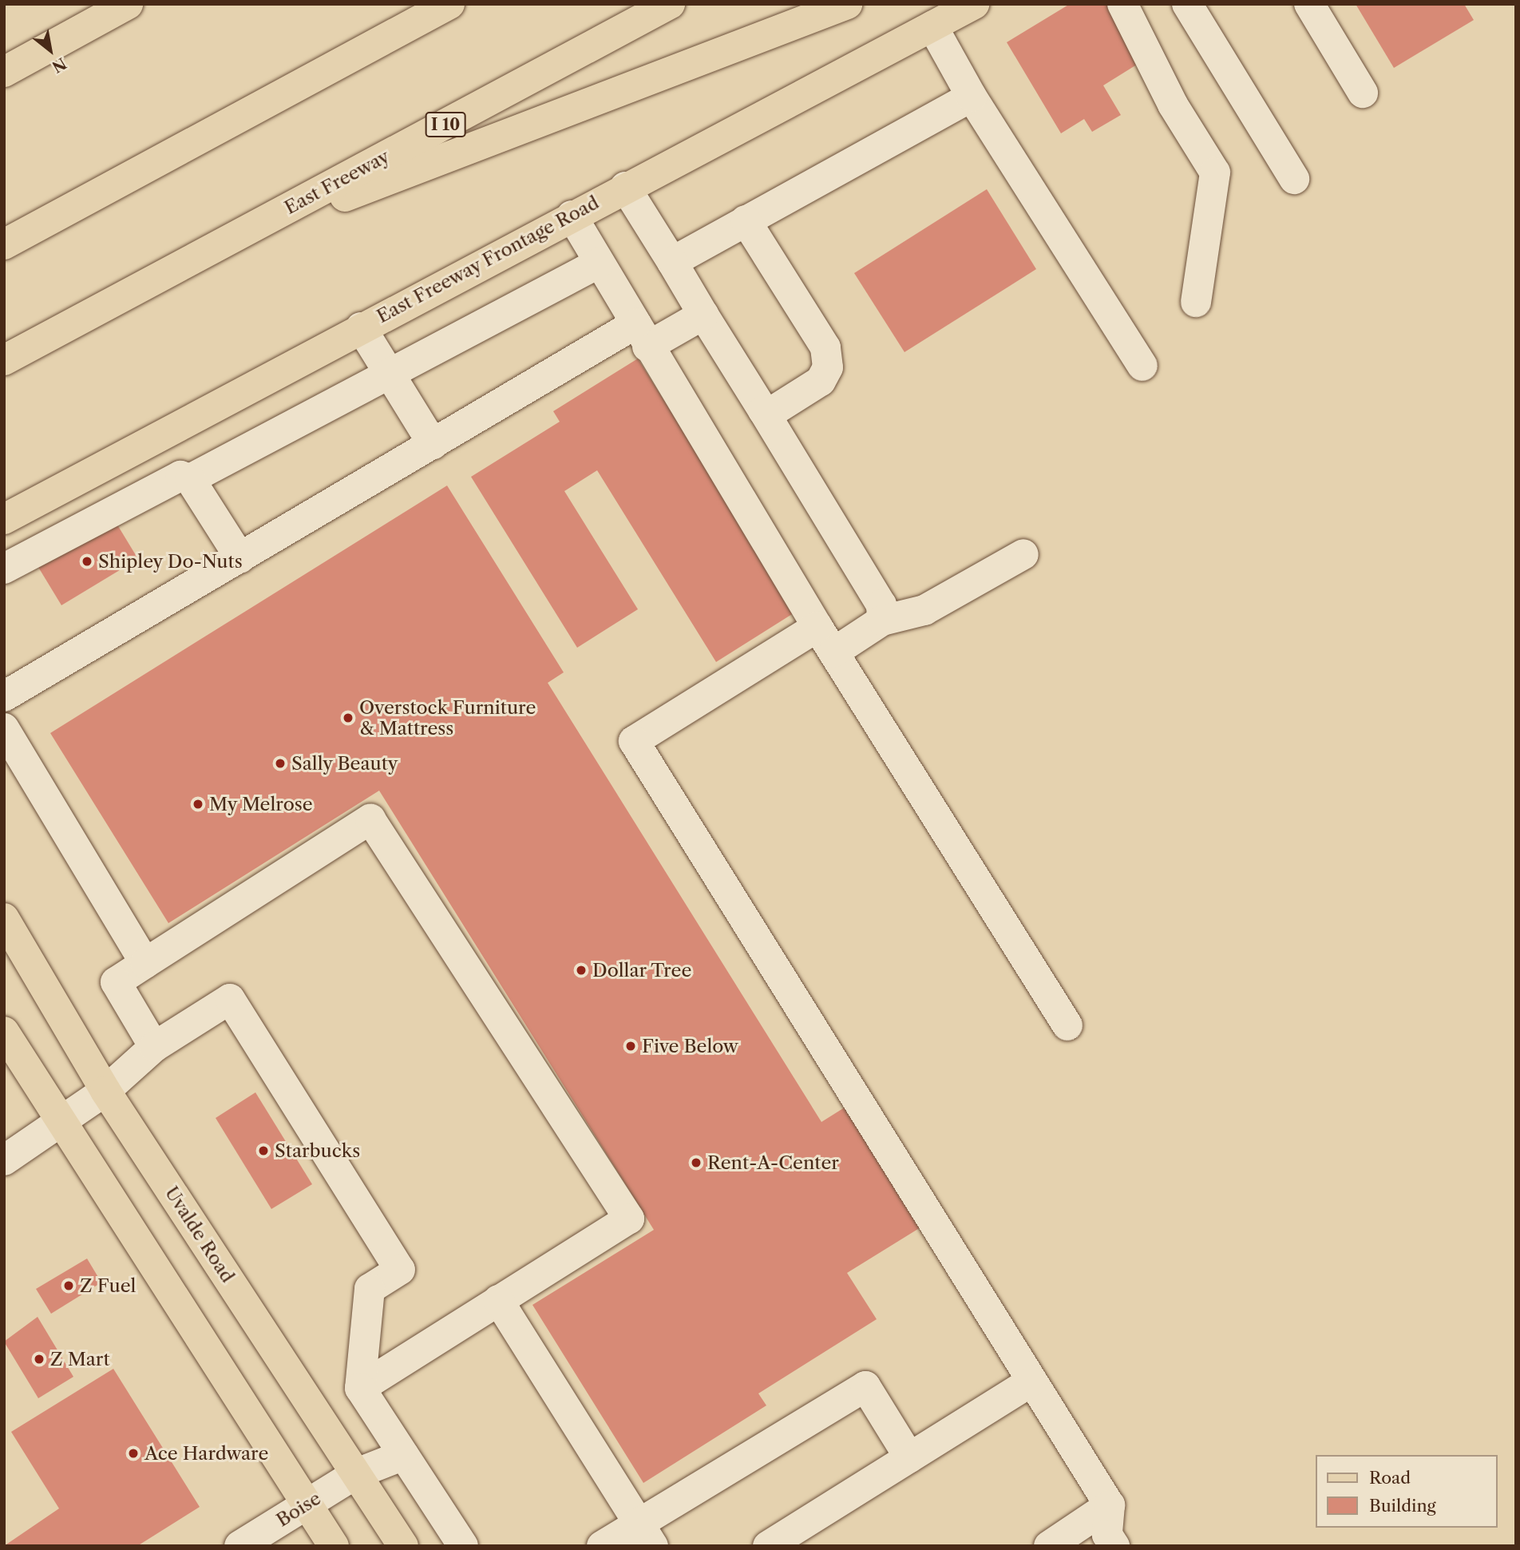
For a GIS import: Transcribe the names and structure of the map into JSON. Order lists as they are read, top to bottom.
{
  "streets": {
    "main road": [
      "I 10",
      "East Freeway",
      "East Freeway Frontage Road",
      "Uvalde Road"
    ],
    "street": ["Boise"]
  },
  "crossings": [
    ["Uvalde Road", "Boise"]
  ],
  "places": [
    "Shipley Do-Nuts",
    "Overstock Furniture & Mattress",
    "Sally Beauty",
    "My Melrose",
    "Dollar Tree",
    "Five Below",
    "Starbucks",
    "Rent-A-Center",
    "Z Fuel",
    "Z Mart",
    "Ace Hardware"
  ],
  "legend": ["Road", "Building"],
  "north": "bottom right"
}
